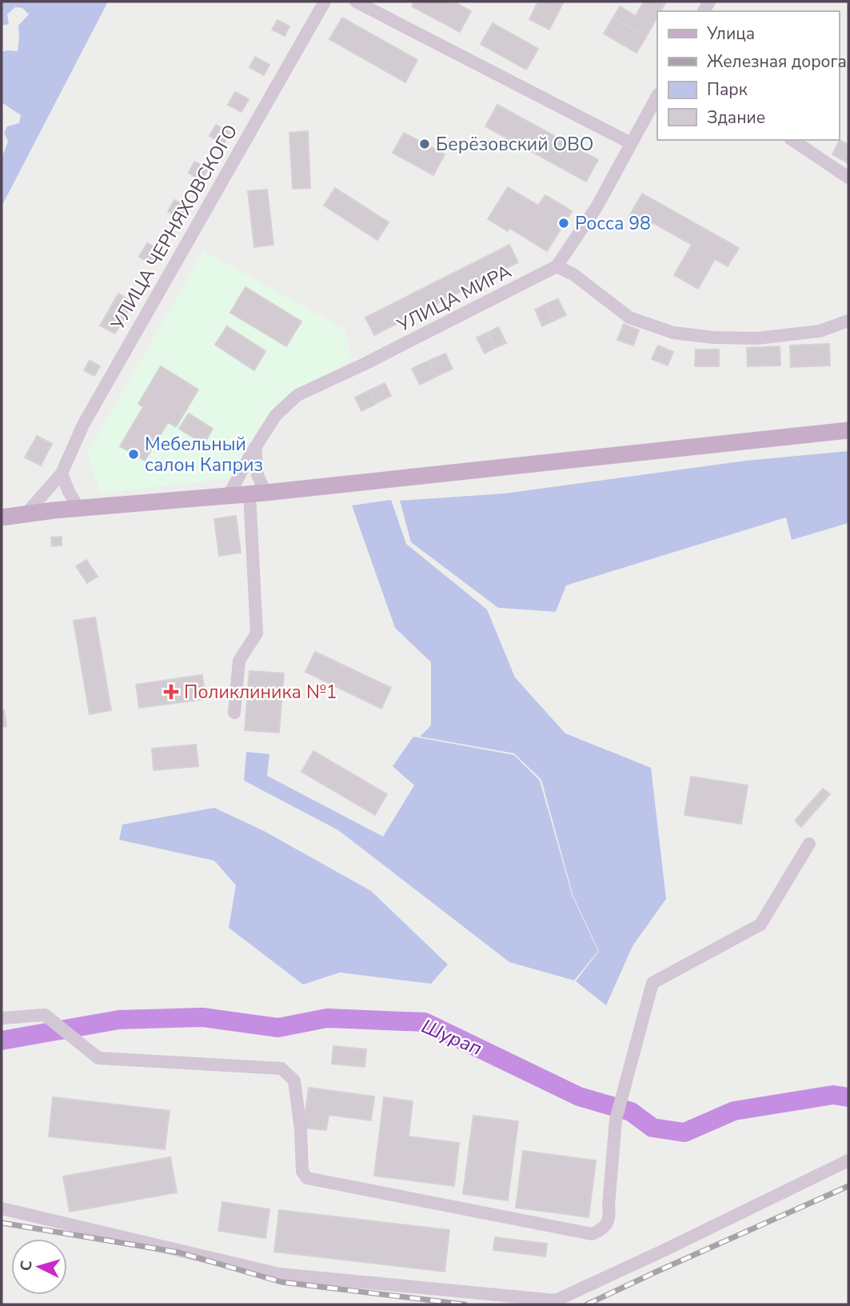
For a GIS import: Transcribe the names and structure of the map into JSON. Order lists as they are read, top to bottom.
{
  "streets": {
    "street": ["УЛИЦА ЧЕРНЯХОВСКОГО", "УЛИЦА МИРА"]
  },
  "water": ["Шурап"],
  "places": {
    "other": ["Берёзовский ОВО", "Росса 98", "Мебельный салон Каприз"],
    "health": ["Поликлиника №1"]
  },
  "legend": [
    "Улица",
    "Железная дорога",
    "Парк",
    "Здание"
  ],
  "north": "left"
}
